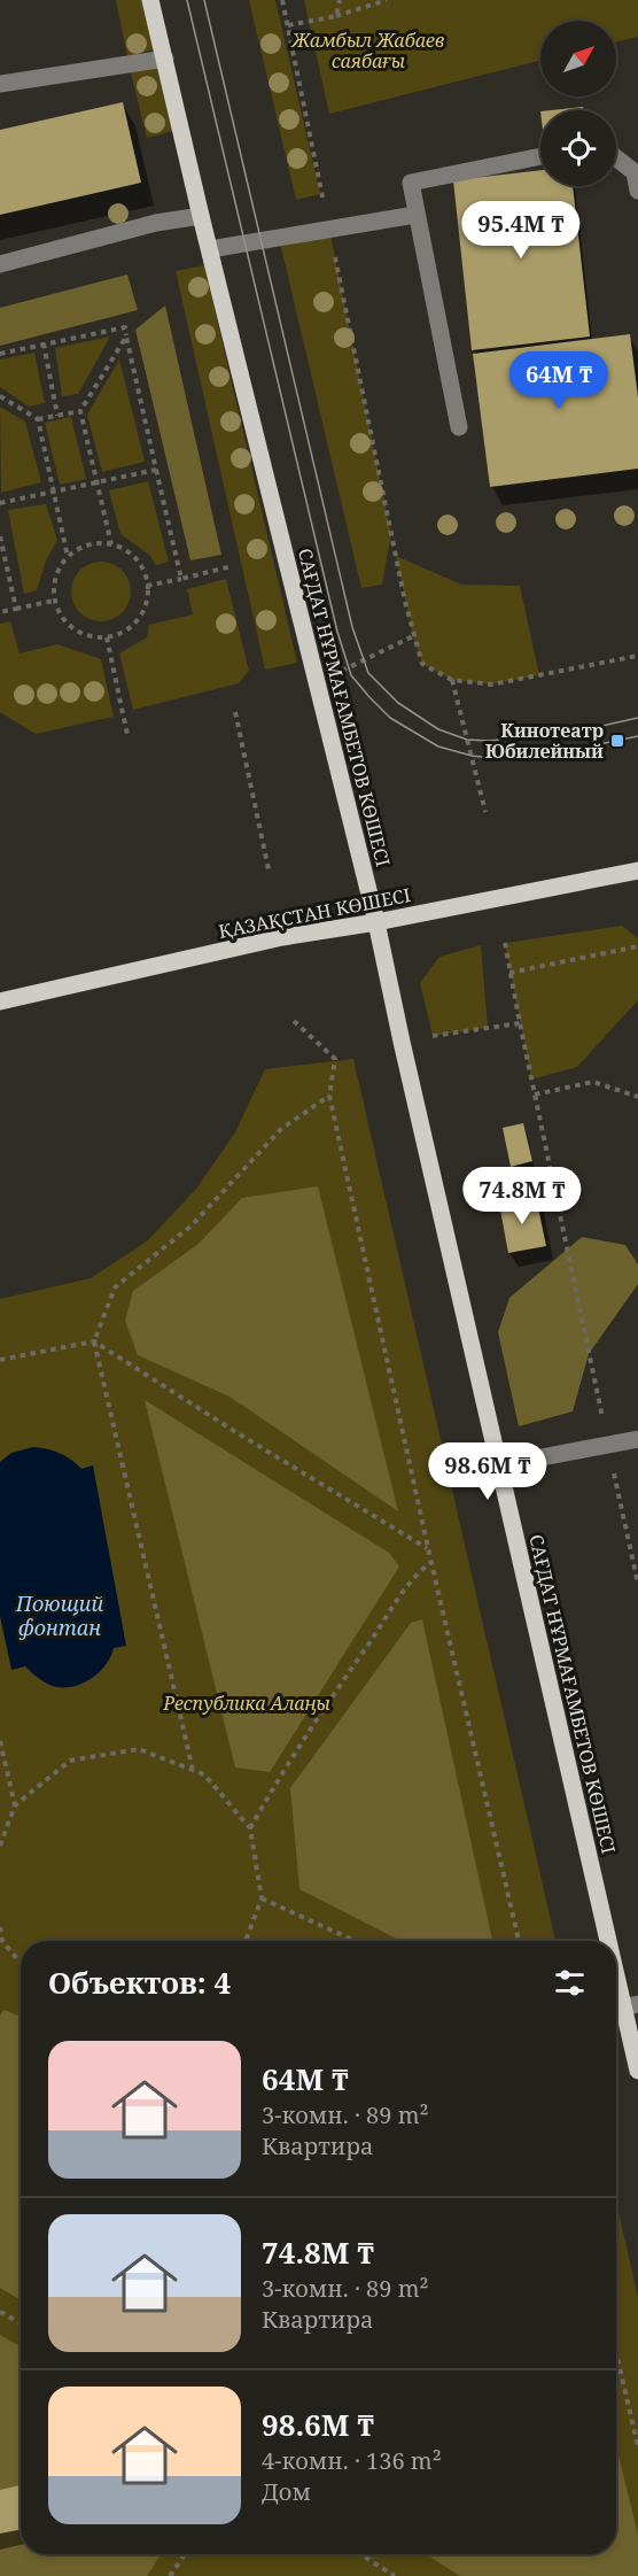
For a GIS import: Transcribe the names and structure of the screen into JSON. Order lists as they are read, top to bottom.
{
  "streets": {
    "main road": ["САҒДАТ НҰРМАҒАМБЕТОВ КӨШЕСІ", "ҚАЗАҚСТАН КӨШЕСІ"]
  },
  "crossings": [
    ["САҒДАТ НҰРМАҒАМБЕТОВ КӨШЕСІ", "ҚАЗАҚСТАН КӨШЕСІ"]
  ],
  "water": ["Поющий фонтан"],
  "parks": ["Жамбыл Жабаев саябағы", "Республика Алаңы"],
  "places": {
    "transit": ["Кинотеатр Юбилейный"]
  },
  "north": "top right",
  "page": {
    "price": [
      "95.4M ₸",
      "64M ₸",
      "74.8M ₸",
      "98.6M ₸"
    ],
    "heading": "Объектов: 4",
    "list": [
      {
        "name": "64M ₸",
        "note": "3-комн. · 89 m² · Квартира"
      },
      {
        "name": "74.8M ₸",
        "note": "3-комн. · 89 m² · Квартира"
      },
      {
        "name": "98.6M ₸",
        "note": "4-комн. · 136 m² · Дом"
      }
    ]
  }
}
